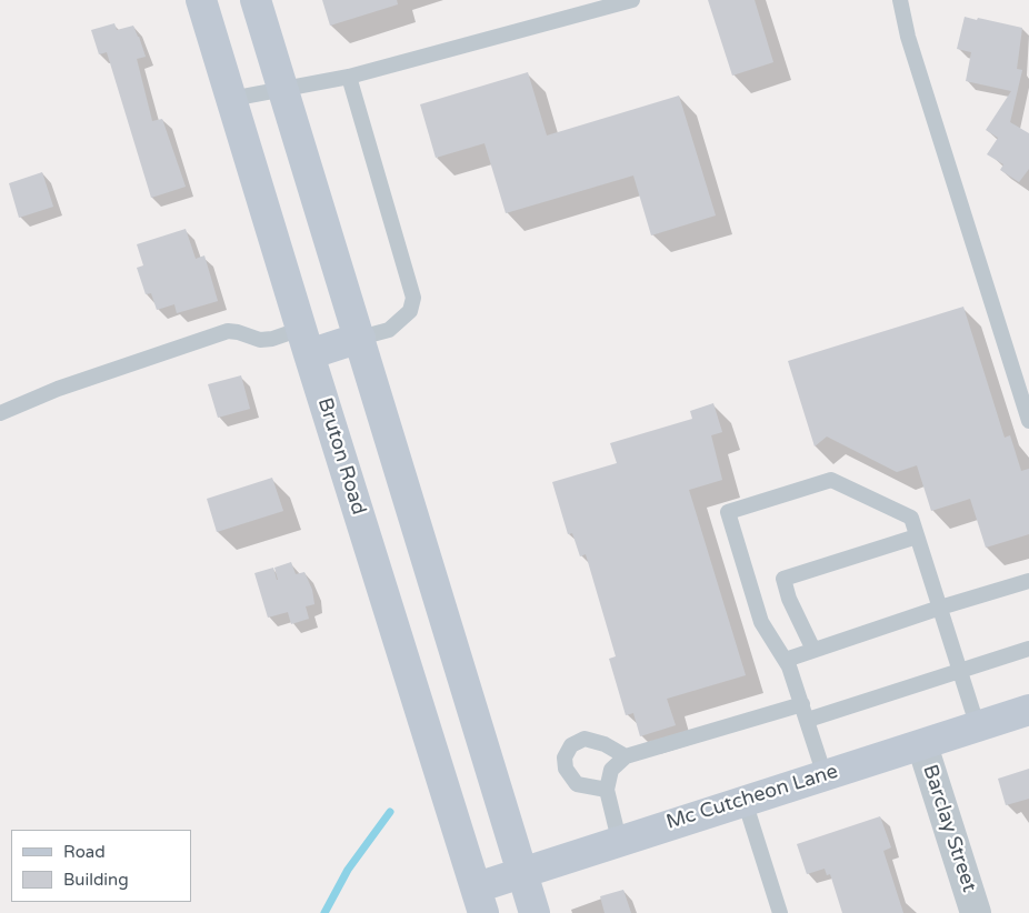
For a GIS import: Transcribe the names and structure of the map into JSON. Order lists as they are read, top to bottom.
{
  "streets": {
    "main road": ["Bruton Road", "Mc Cutcheon Lane"],
    "street": ["Barclay Street"]
  },
  "crossings": [
    ["Bruton Road", "Mc Cutcheon Lane"],
    ["Mc Cutcheon Lane", "Barclay Street"]
  ],
  "legend": ["Road", "Building"]
}
